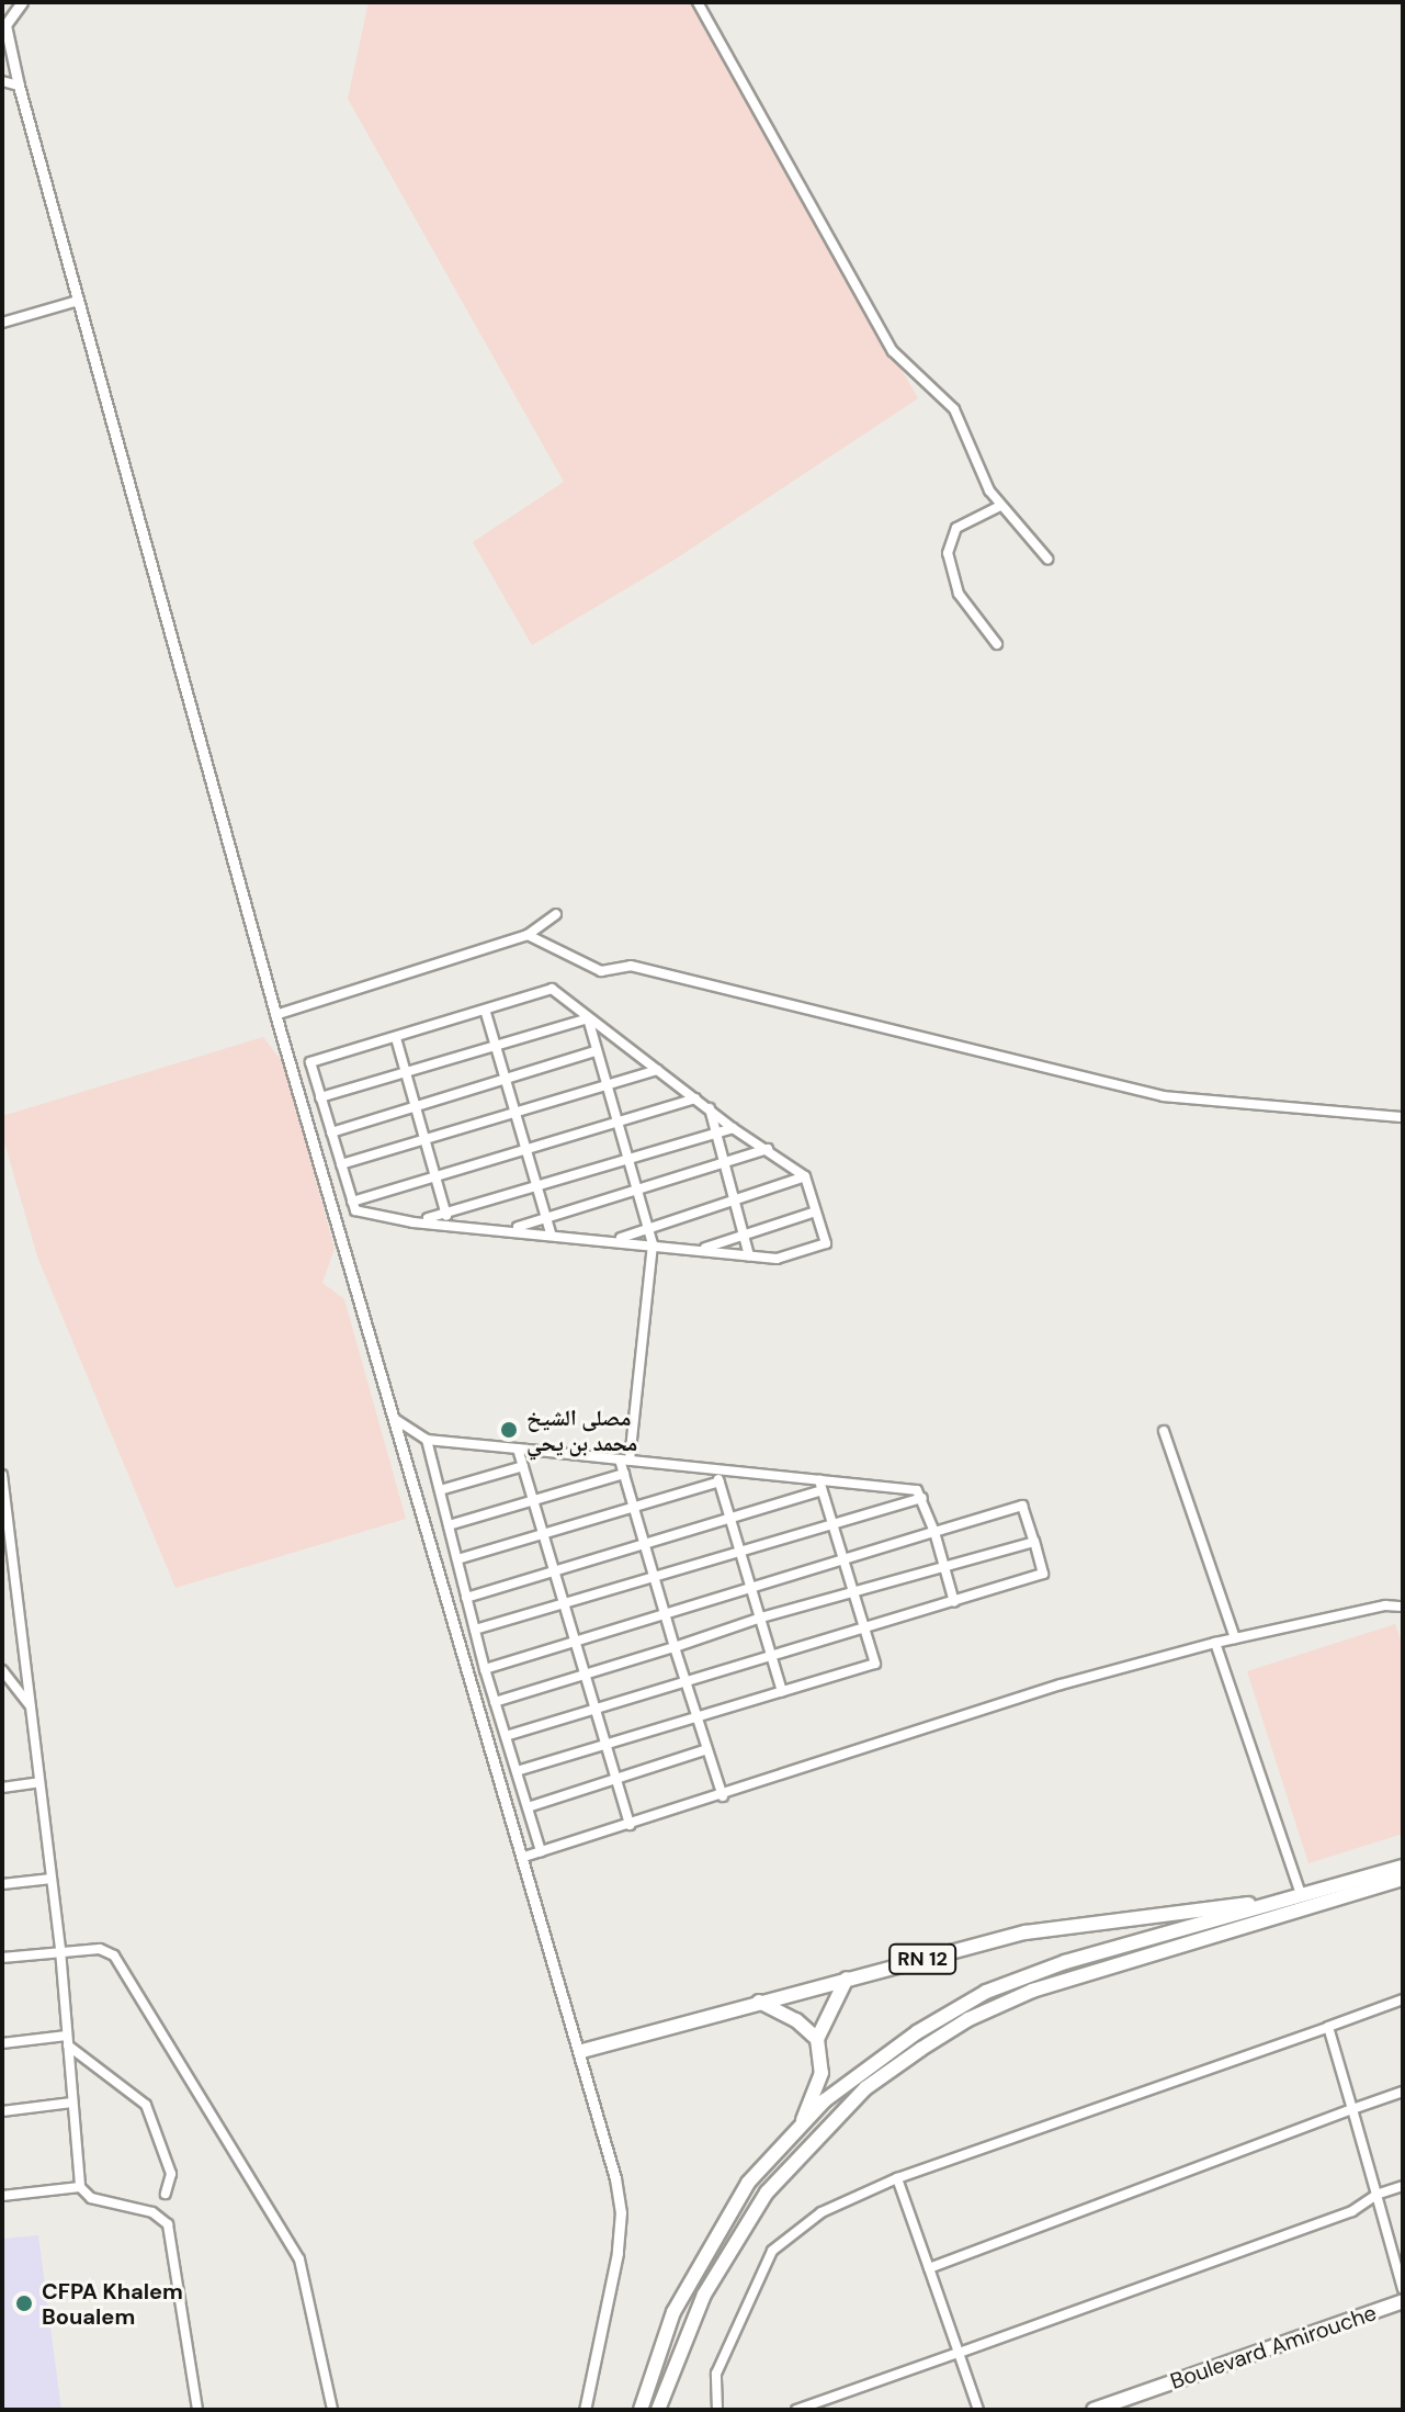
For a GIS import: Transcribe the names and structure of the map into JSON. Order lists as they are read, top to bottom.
{
  "streets": {
    "main road": ["RN 12", "Boulevard Amirouche"]
  },
  "places": ["مصلى الشيخ محمد بن يحي", "CFPA Khalem Boualem"]
}
